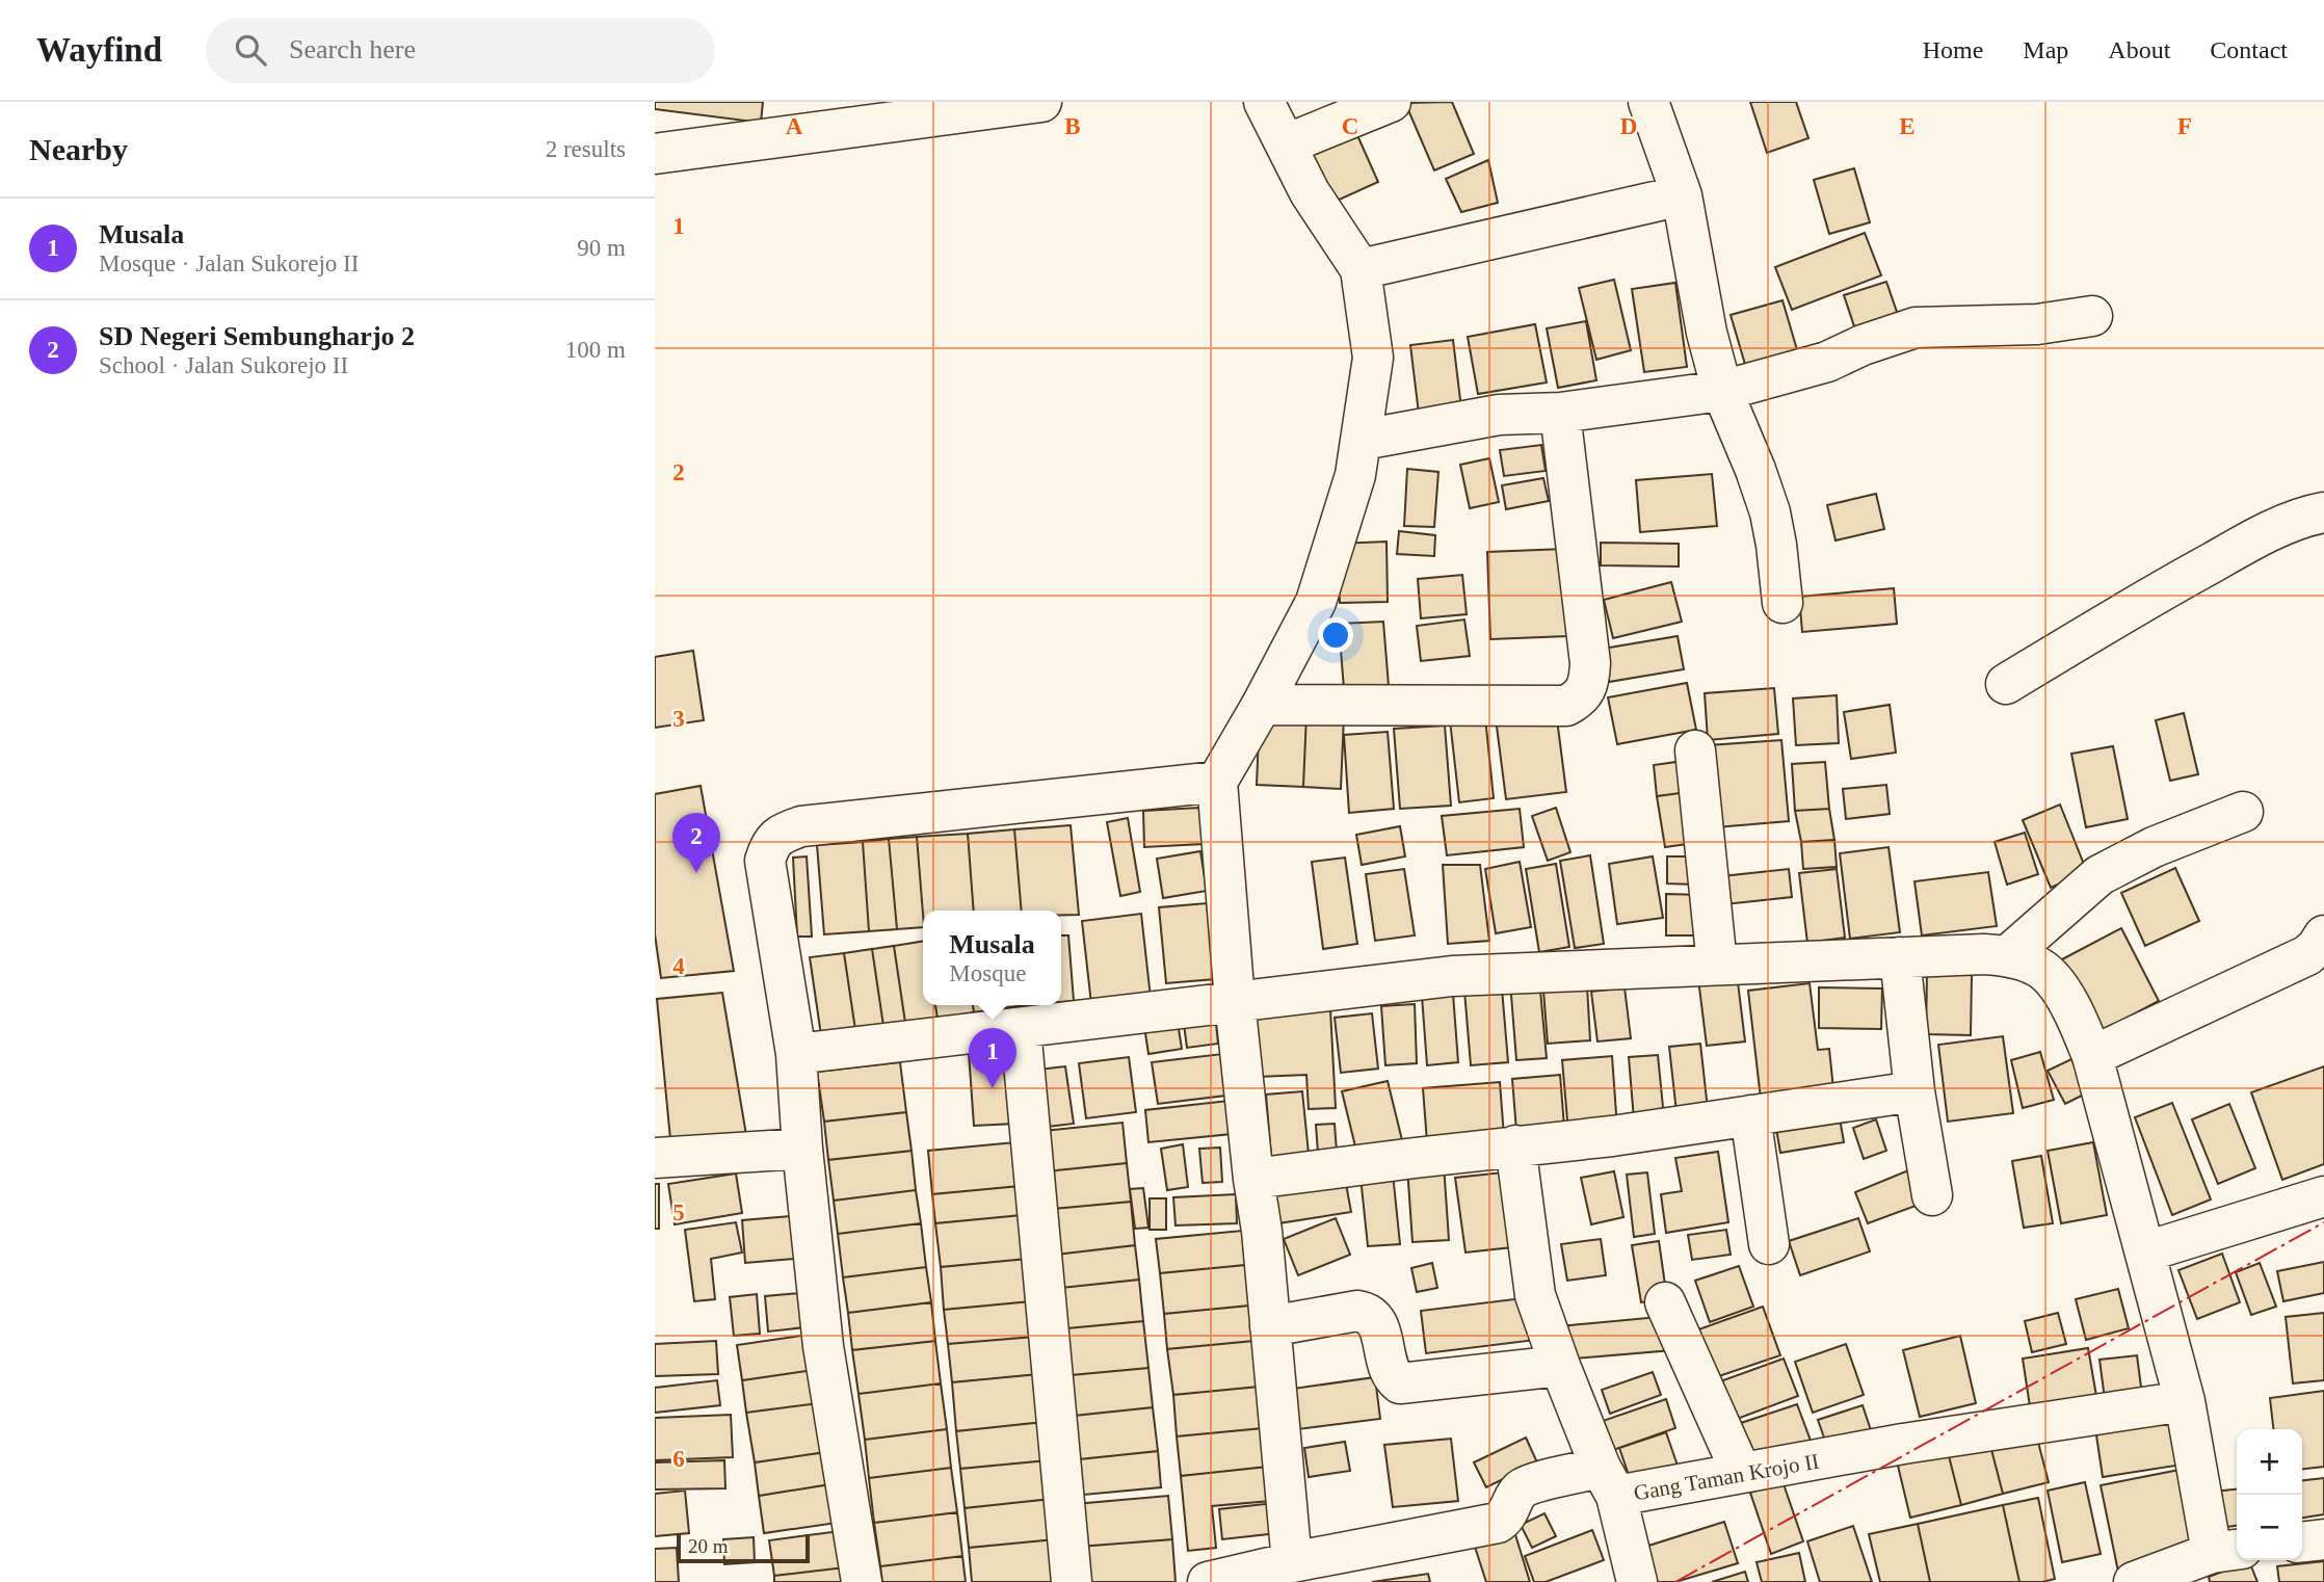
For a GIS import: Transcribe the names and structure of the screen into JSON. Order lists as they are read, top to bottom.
{
  "streets": {
    "street": ["Gang Taman Krojo II"]
  },
  "scale_bar": "20 m",
  "page": {
    "header": "Wayfind",
    "search": "Search here",
    "nav": [
      "Home",
      "Map",
      "About",
      "Contact"
    ],
    "heading": ["Nearby", "2 results"],
    "list": [
      {
        "mark": "1",
        "name": "Musala",
        "note": "Mosque · Jalan Sukorejo II",
        "value": "90 m"
      },
      {
        "mark": "2",
        "name": "SD Negeri Sembungharjo 2",
        "note": "School · Jalan Sukorejo II",
        "value": "100 m"
      }
    ],
    "pins": ["2", "1"],
    "popup": ["Musala", "Mosque"],
    "map_buttons": ["+", "−"],
    "scale": "20 m"
  },
  "grid": {
    "columns": [
      "A",
      "B",
      "C",
      "D",
      "E",
      "F"
    ],
    "rows": [
      "1",
      "2",
      "3",
      "4",
      "5",
      "6"
    ]
  }
}
